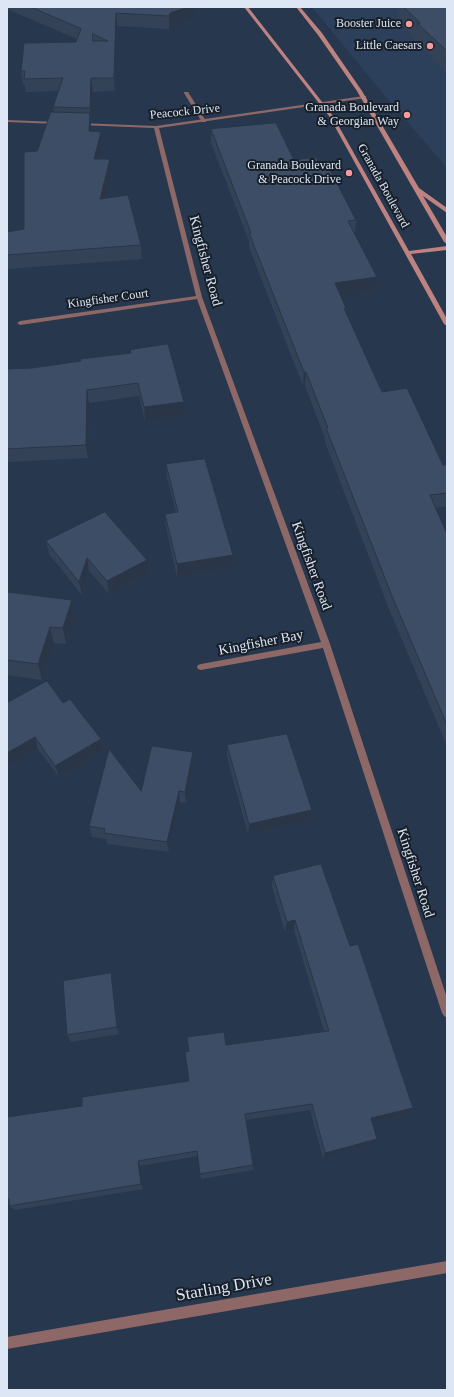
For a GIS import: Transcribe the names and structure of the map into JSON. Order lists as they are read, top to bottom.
{
  "streets": {
    "main road": ["Granada Boulevard"],
    "street": [
      "Peacock Drive",
      "Kingfisher Road",
      "Kingfisher Court",
      "Kingfisher Bay",
      "Starling Drive"
    ]
  },
  "crossings": [
    ["Peacock Drive", "Granada Boulevard"],
    ["Peacock Drive", "Kingfisher Road"],
    ["Kingfisher Road", "Kingfisher Court"],
    ["Kingfisher Road", "Kingfisher Bay"]
  ],
  "places": [
    "Booster Juice",
    "Little Caesars",
    "Granada Boulevard & Georgian Way",
    "Granada Boulevard & Peacock Drive"
  ]
}
